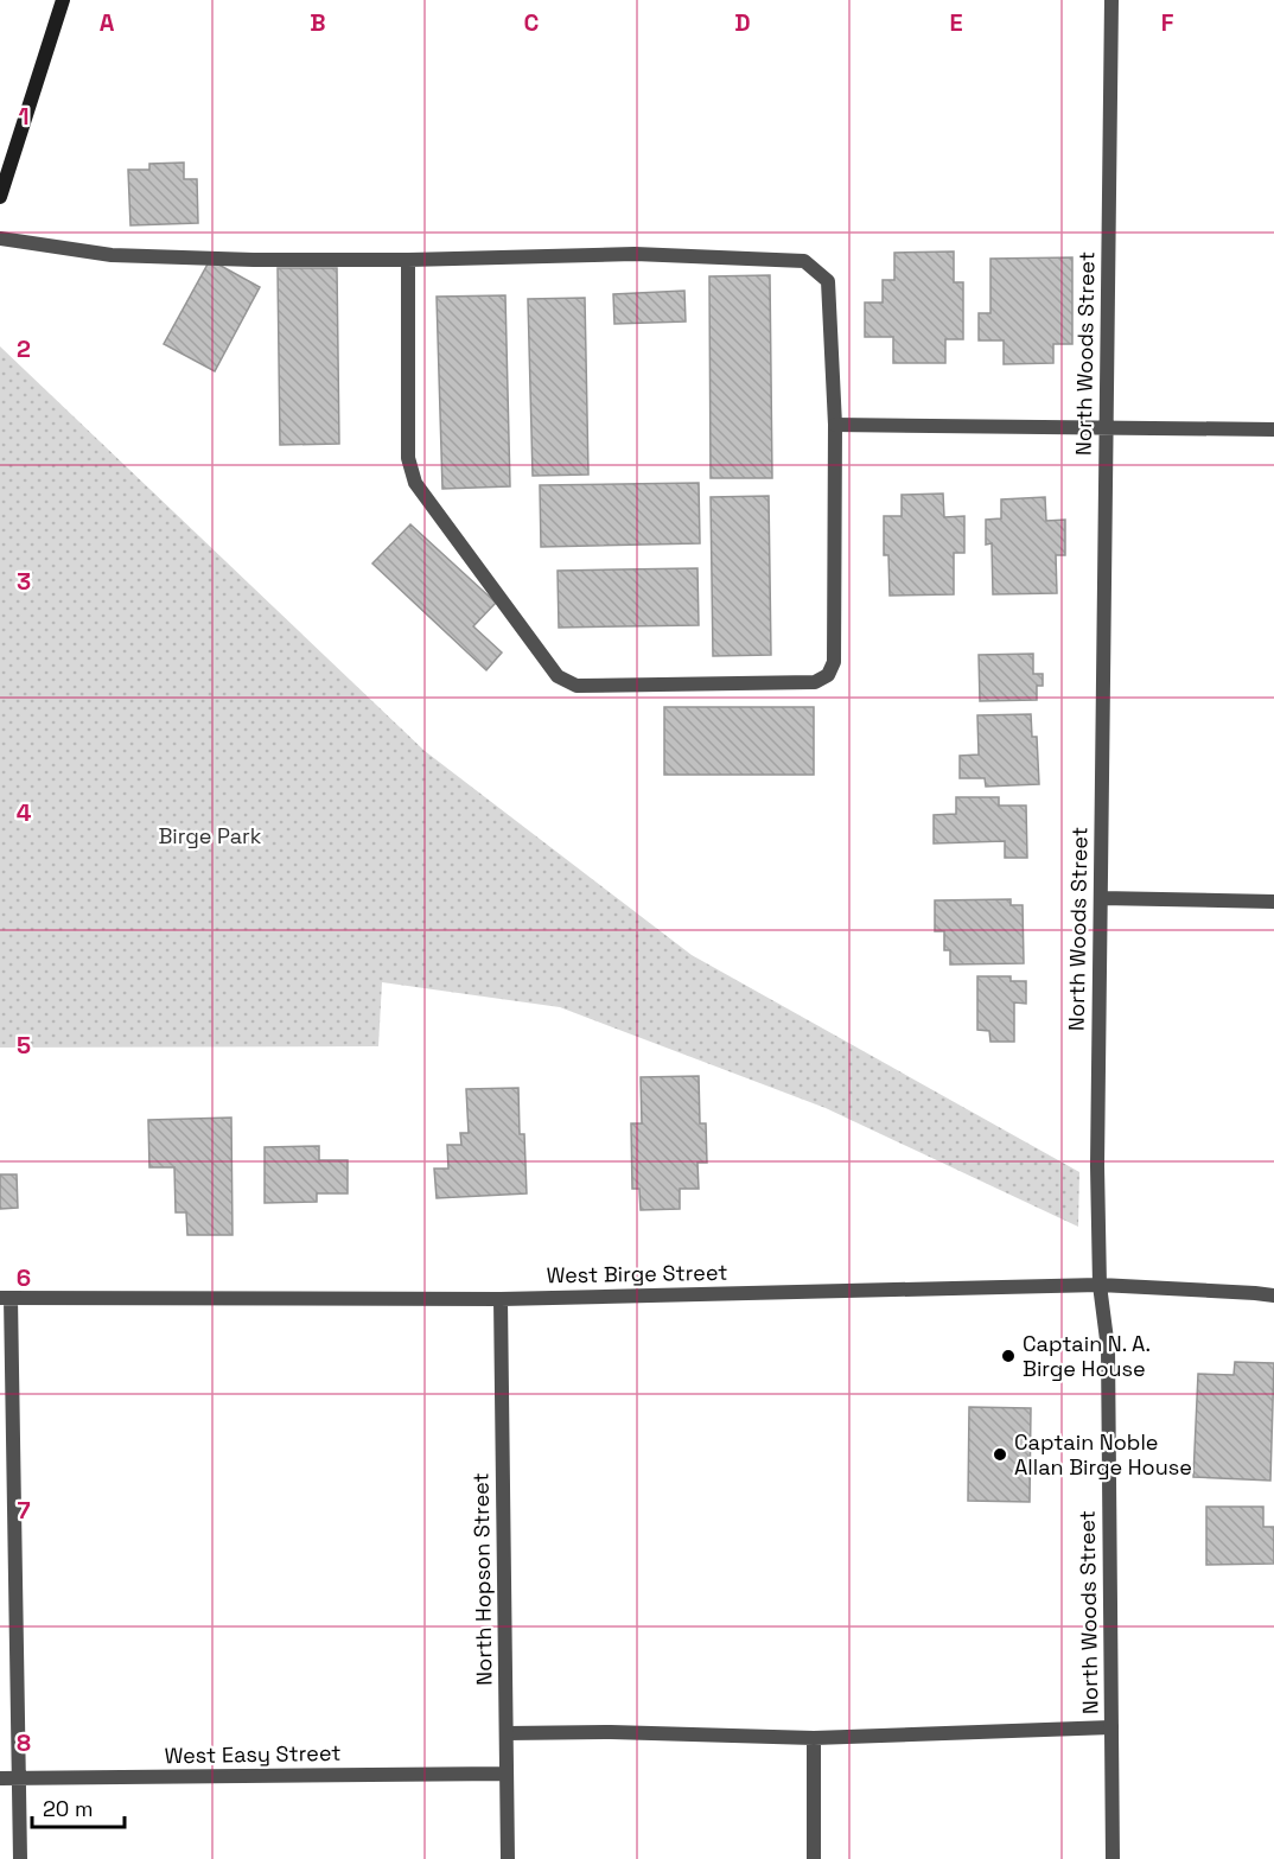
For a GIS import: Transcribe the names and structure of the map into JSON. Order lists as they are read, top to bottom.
{
  "streets": {
    "street": [
      "North Woods Street",
      "West Birge Street",
      "North Hopson Street",
      "West Easy Street"
    ]
  },
  "crossings": [
    ["North Woods Street", "West Birge Street"],
    ["West Birge Street", "North Hopson Street"],
    ["North Hopson Street", "West Easy Street"]
  ],
  "parks": ["Birge Park"],
  "places": ["Captain N. A. Birge House", "Captain Noble Allan Birge House"],
  "scale_bar": "20 m",
  "grid": {
    "columns": [
      "A",
      "B",
      "C",
      "D",
      "E",
      "F"
    ],
    "rows": [
      "1",
      "2",
      "3",
      "4",
      "5",
      "6",
      "7",
      "8"
    ]
  }
}
